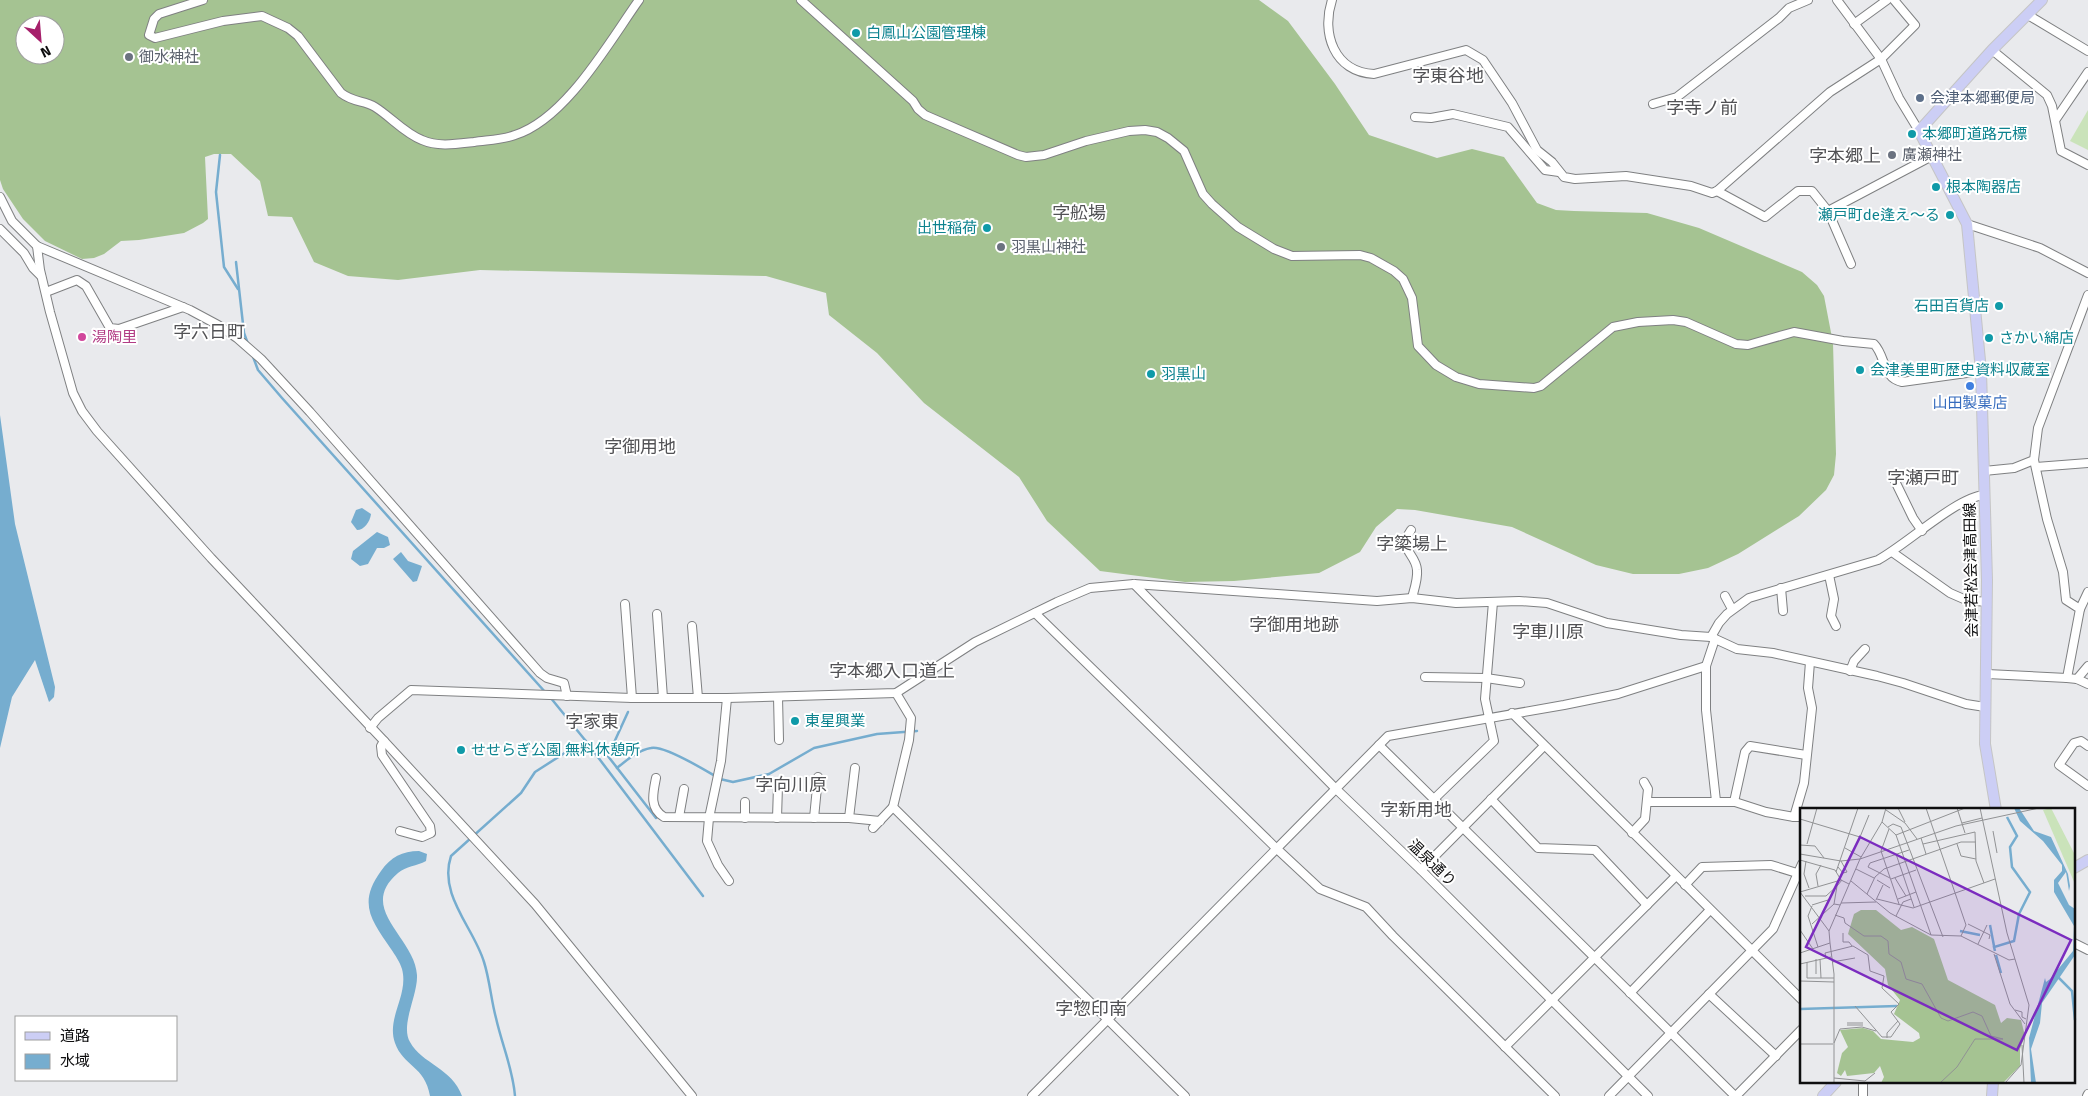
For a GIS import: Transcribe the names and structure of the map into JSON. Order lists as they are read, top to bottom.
{
  "streets": {
    "main road": ["会津若松会津高田線"],
    "street": ["温泉通り"]
  },
  "districts": [
    "字東谷地",
    "字寺ノ前",
    "字本郷上",
    "字舩場",
    "字六日町",
    "字御用地",
    "字瀬戸町",
    "字簗場上",
    "字御用地跡",
    "字車川原",
    "字本郷入口道上",
    "字家東",
    "字向川原",
    "字新用地",
    "字惣印南"
  ],
  "places": [
    "白鳳山公園管理棟",
    "御水神社",
    "会津本郷郵便局",
    "本郷町道路元標",
    "廣瀬神社",
    "根本陶器店",
    "瀬戸町de逢え〜る",
    "出世稲荷",
    "羽黒山神社",
    "石田百貨店",
    "湯陶里",
    "さかい綿店",
    "会津美里町歴史資料収蔵室",
    "羽黒山",
    "山田製菓店",
    "東星興業",
    "せせらぎ公園 無料休憩所"
  ],
  "legend": ["道路", "水域"],
  "north": "bottom right"
}
